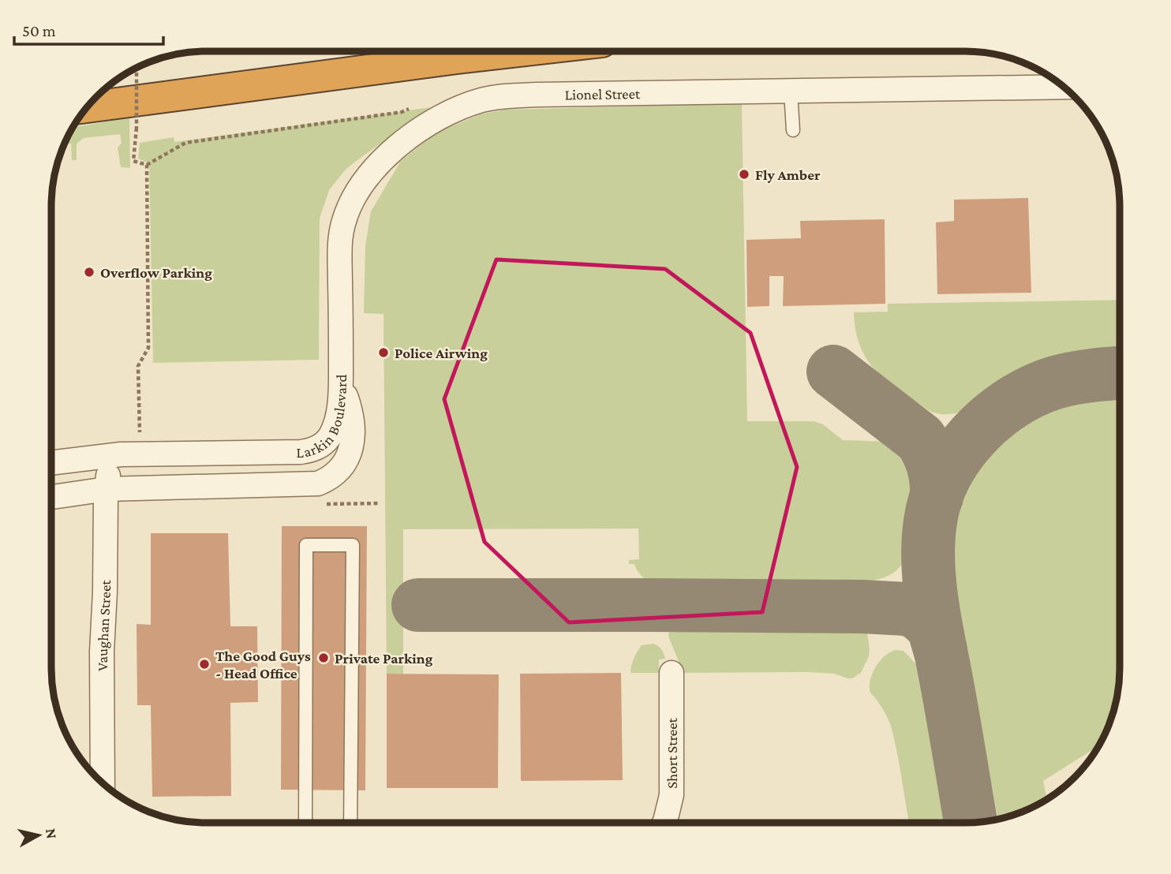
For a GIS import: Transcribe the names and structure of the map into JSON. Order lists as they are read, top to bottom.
{
  "streets": {
    "street": [
      "Lionel Street",
      "Larkin Boulevard",
      "Vaughan Street",
      "Short Street"
    ]
  },
  "crossings": [
    ["Lionel Street", "Larkin Boulevard"],
    ["Larkin Boulevard", "Vaughan Street"]
  ],
  "places": [
    "Fly Amber",
    "Overflow Parking",
    "Police Airwing",
    "Private Parking",
    "The Good Guys - Head Office"
  ],
  "scale_bar": "50 m",
  "north": "right"
}
